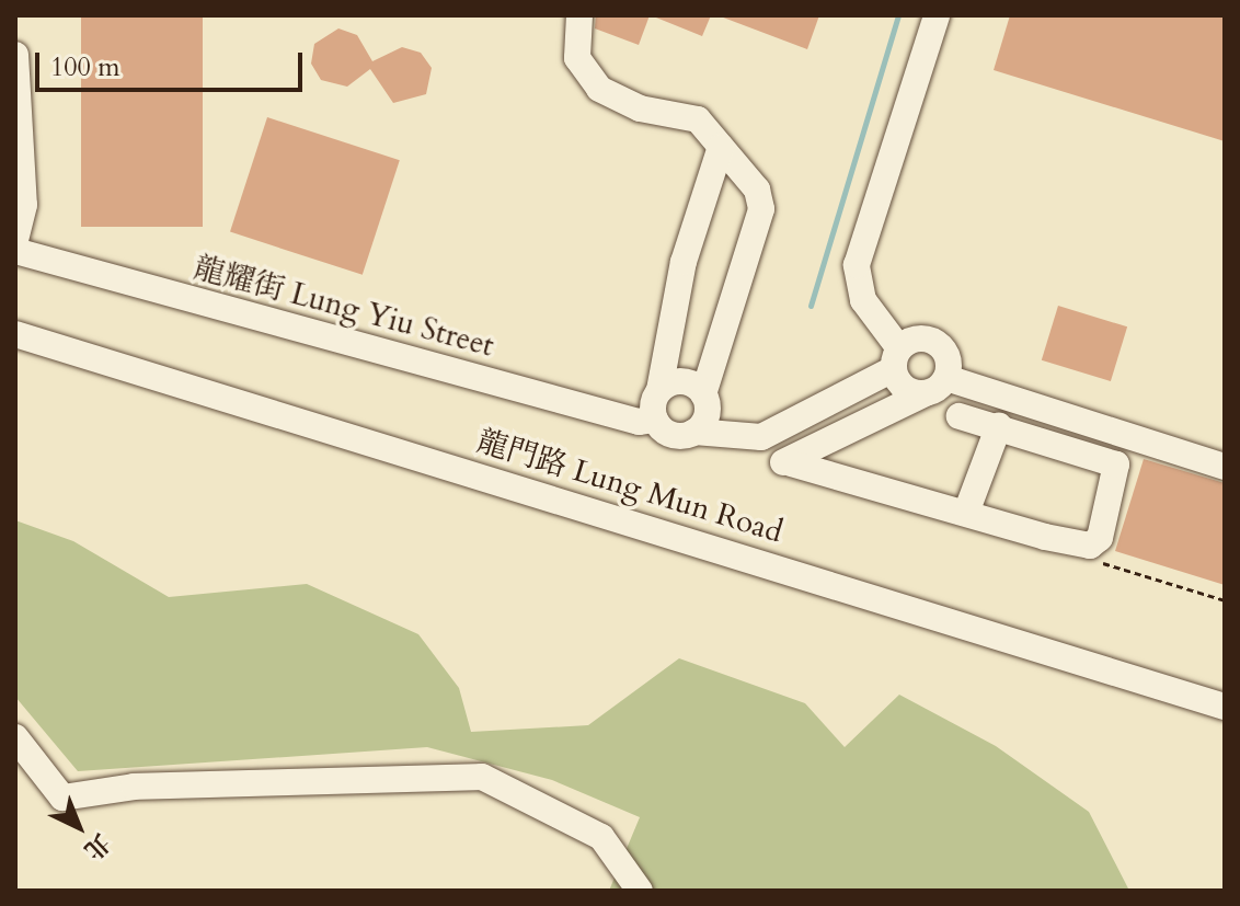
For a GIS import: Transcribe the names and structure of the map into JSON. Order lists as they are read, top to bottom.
{
  "streets": {
    "street": ["龍耀街 Lung Yiu Street", "龍門路 Lung Mun Road"]
  },
  "scale_bar": "100 m",
  "north": "bottom right"
}
